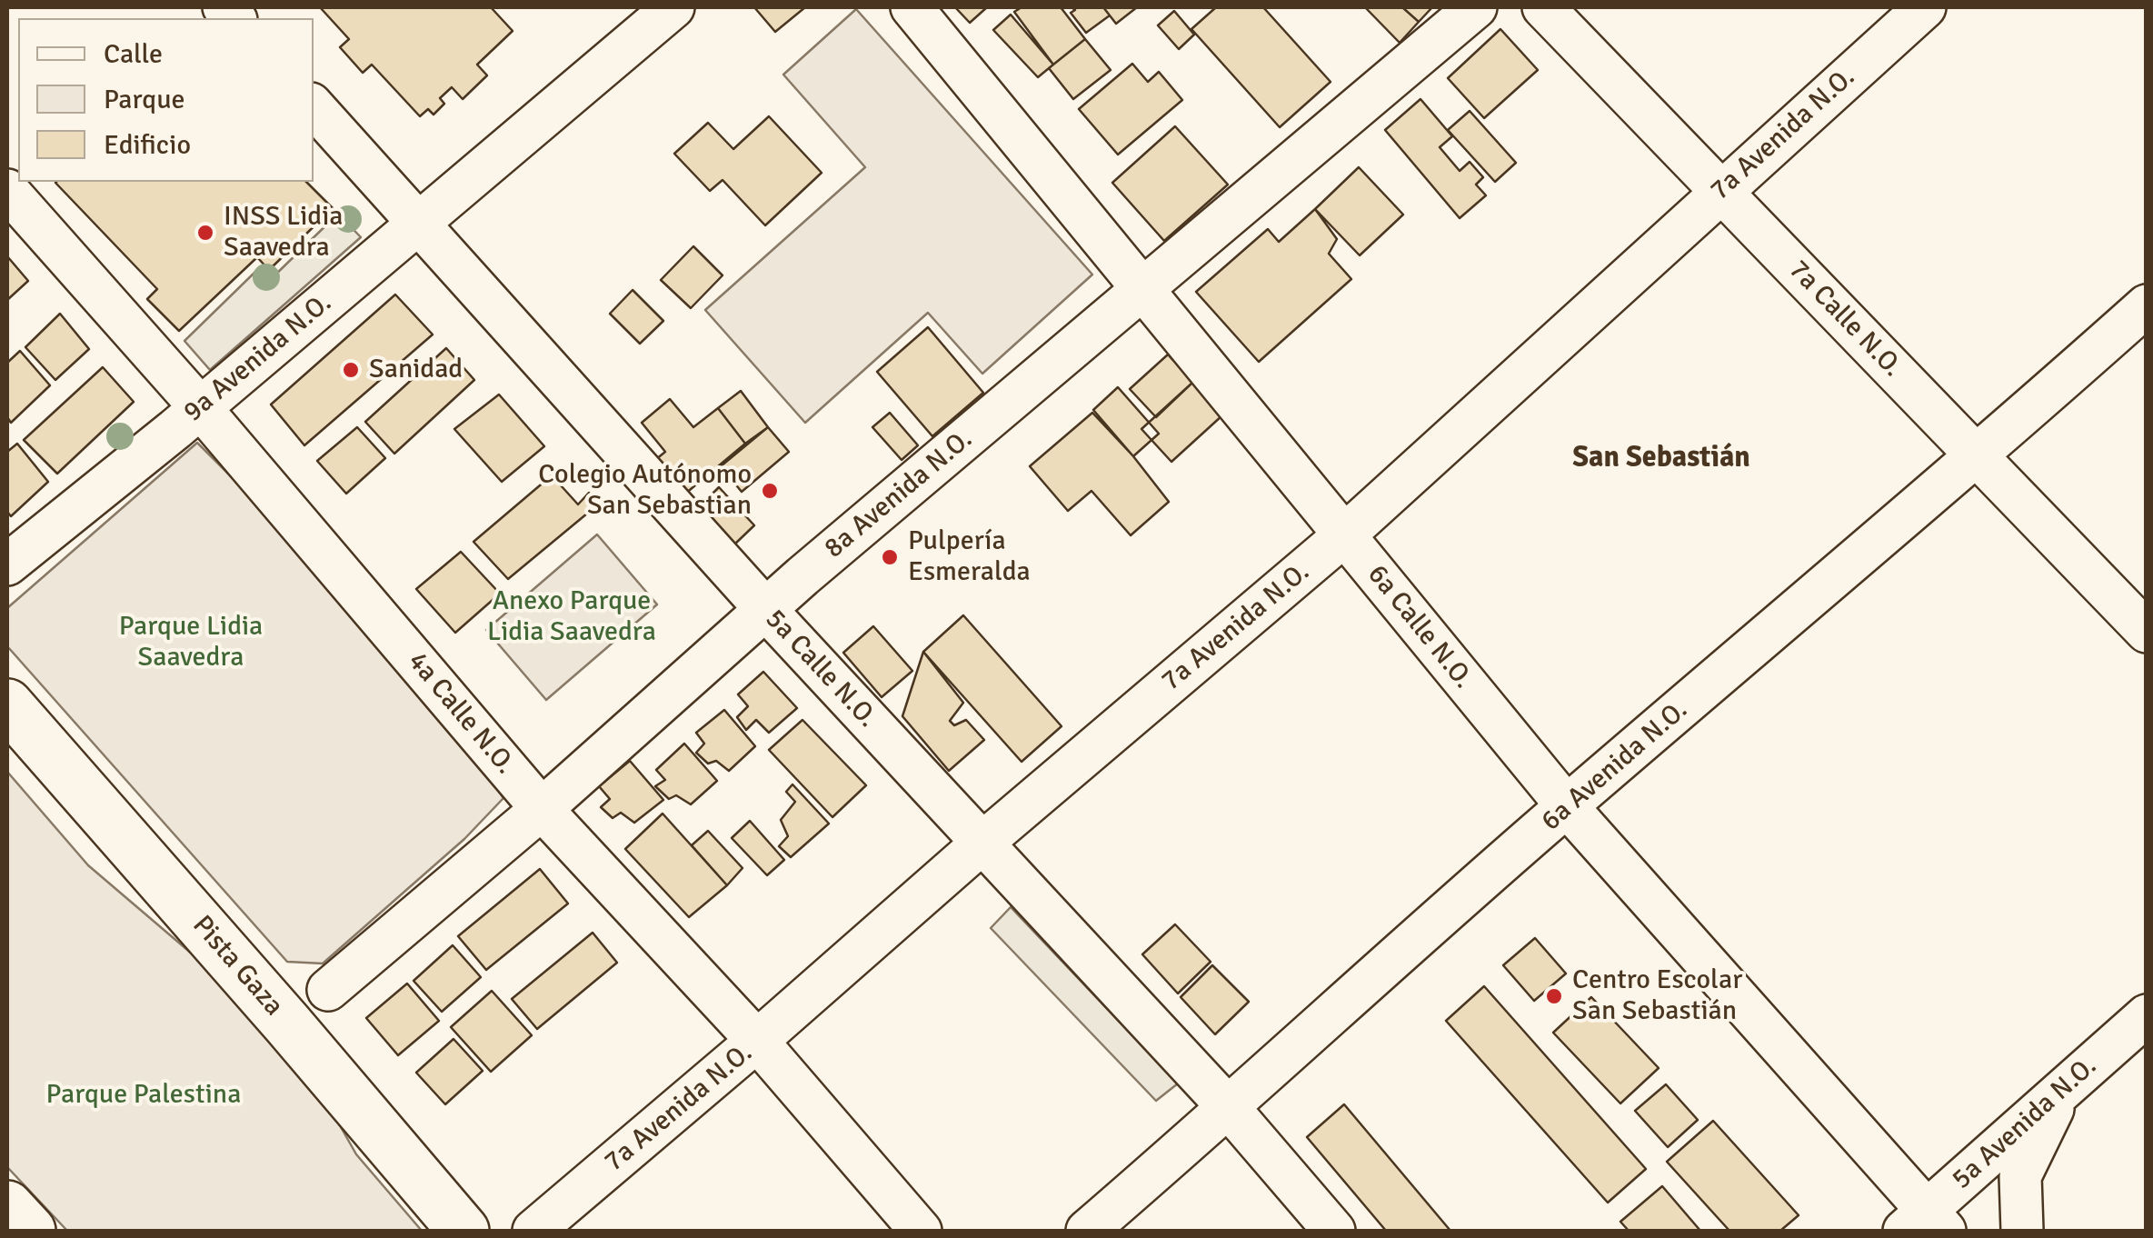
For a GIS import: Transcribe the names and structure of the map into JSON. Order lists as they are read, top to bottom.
{
  "streets": {
    "main road": ["Pista Gaza"],
    "street": [
      "7a Avenida N.O.",
      "7a Calle N.O.",
      "9a Avenida N.O.",
      "8a Avenida N.O.",
      "6a Calle N.O.",
      "5a Calle N.O.",
      "4a Calle N.O.",
      "6a Avenida N.O.",
      "5a Avenida N.O."
    ]
  },
  "crossings": [
    ["7a Avenida N.O.", "7a Calle N.O."],
    ["7a Avenida N.O.", "6a Calle N.O."],
    ["7a Avenida N.O.", "5a Calle N.O."],
    ["7a Avenida N.O.", "4a Calle N.O."],
    ["7a Calle N.O.", "6a Avenida N.O."],
    ["9a Avenida N.O.", "5a Calle N.O."],
    ["9a Avenida N.O.", "4a Calle N.O."],
    ["8a Avenida N.O.", "6a Calle N.O."],
    ["8a Avenida N.O.", "5a Calle N.O."],
    ["8a Avenida N.O.", "4a Calle N.O."],
    ["6a Calle N.O.", "6a Avenida N.O."],
    ["6a Calle N.O.", "5a Avenida N.O."],
    ["5a Calle N.O.", "6a Avenida N.O."]
  ],
  "districts": ["San Sebastián"],
  "parks": ["Anexo Parque Lidia Saavedra", "Parque Lidia Saavedra", "Parque Palestina"],
  "places": [
    "INSS Lidia Saavedra",
    "Sanidad",
    "Colegio Autónomo San Sebastian",
    "Pulpería Esmeralda",
    "Centro Escolar San Sebastián"
  ],
  "legend": ["Calle", "Parque", "Edificio"]
}
